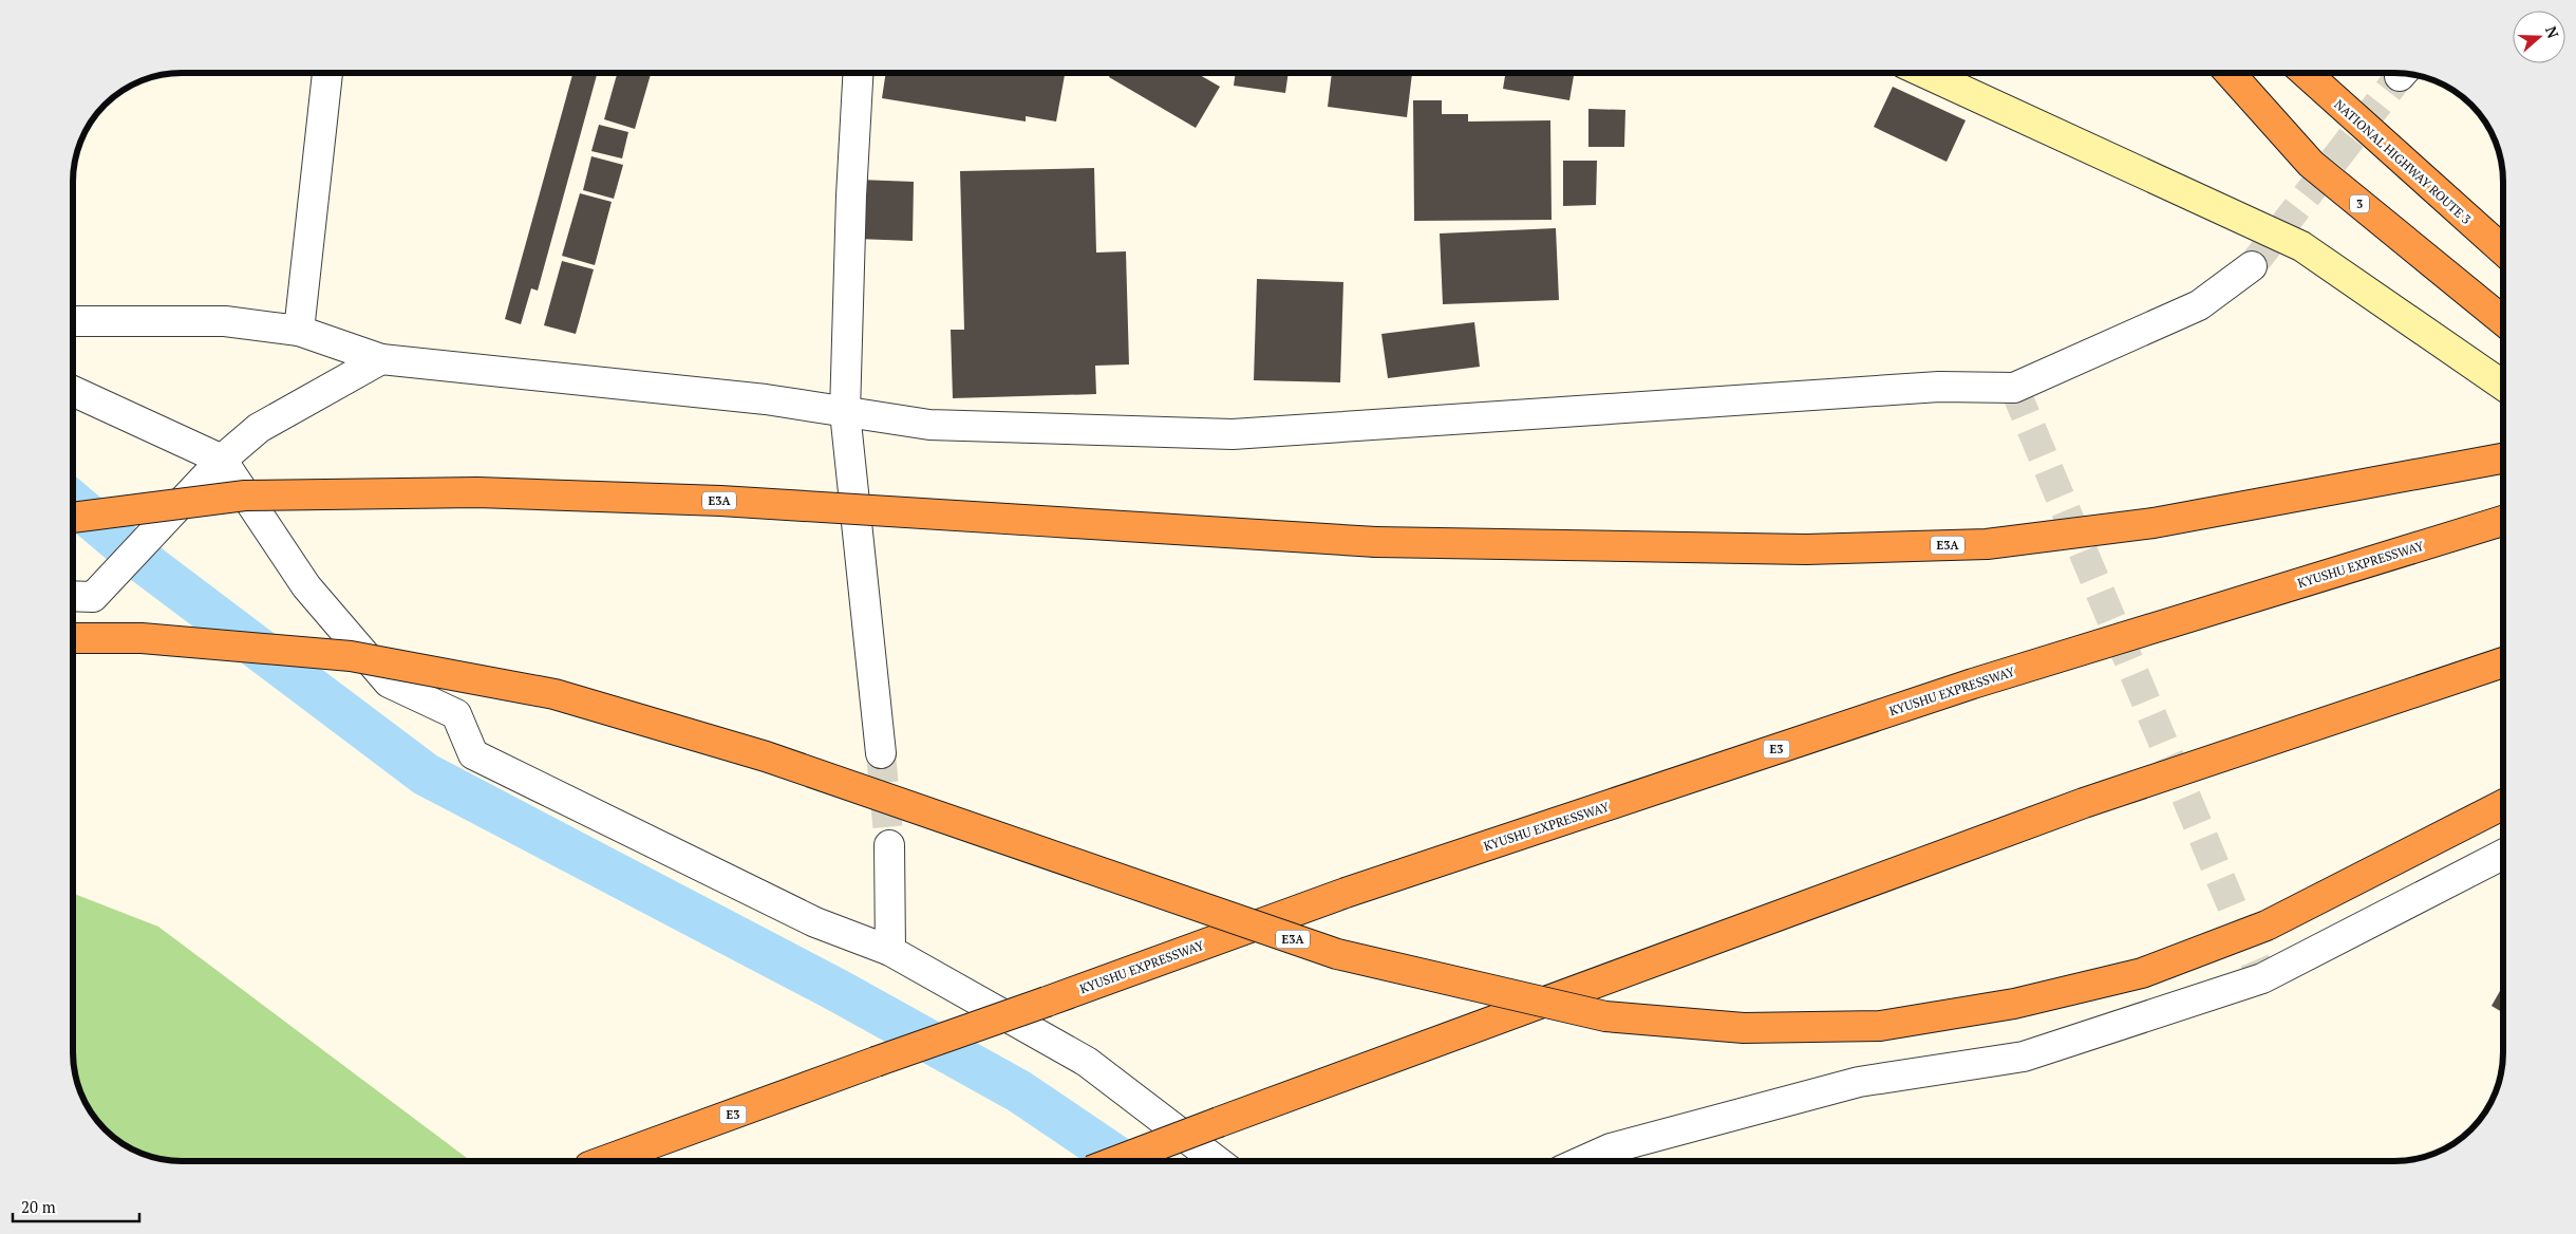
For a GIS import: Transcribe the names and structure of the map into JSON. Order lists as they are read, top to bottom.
{
  "streets": {
    "highway": [
      "NATIONAL HIGHWAY ROUTE 3",
      "3",
      "E3A",
      "KYUSHU EXPRESSWAY",
      "E3"
    ]
  },
  "scale_bar": "20 m",
  "north": "right"
}
